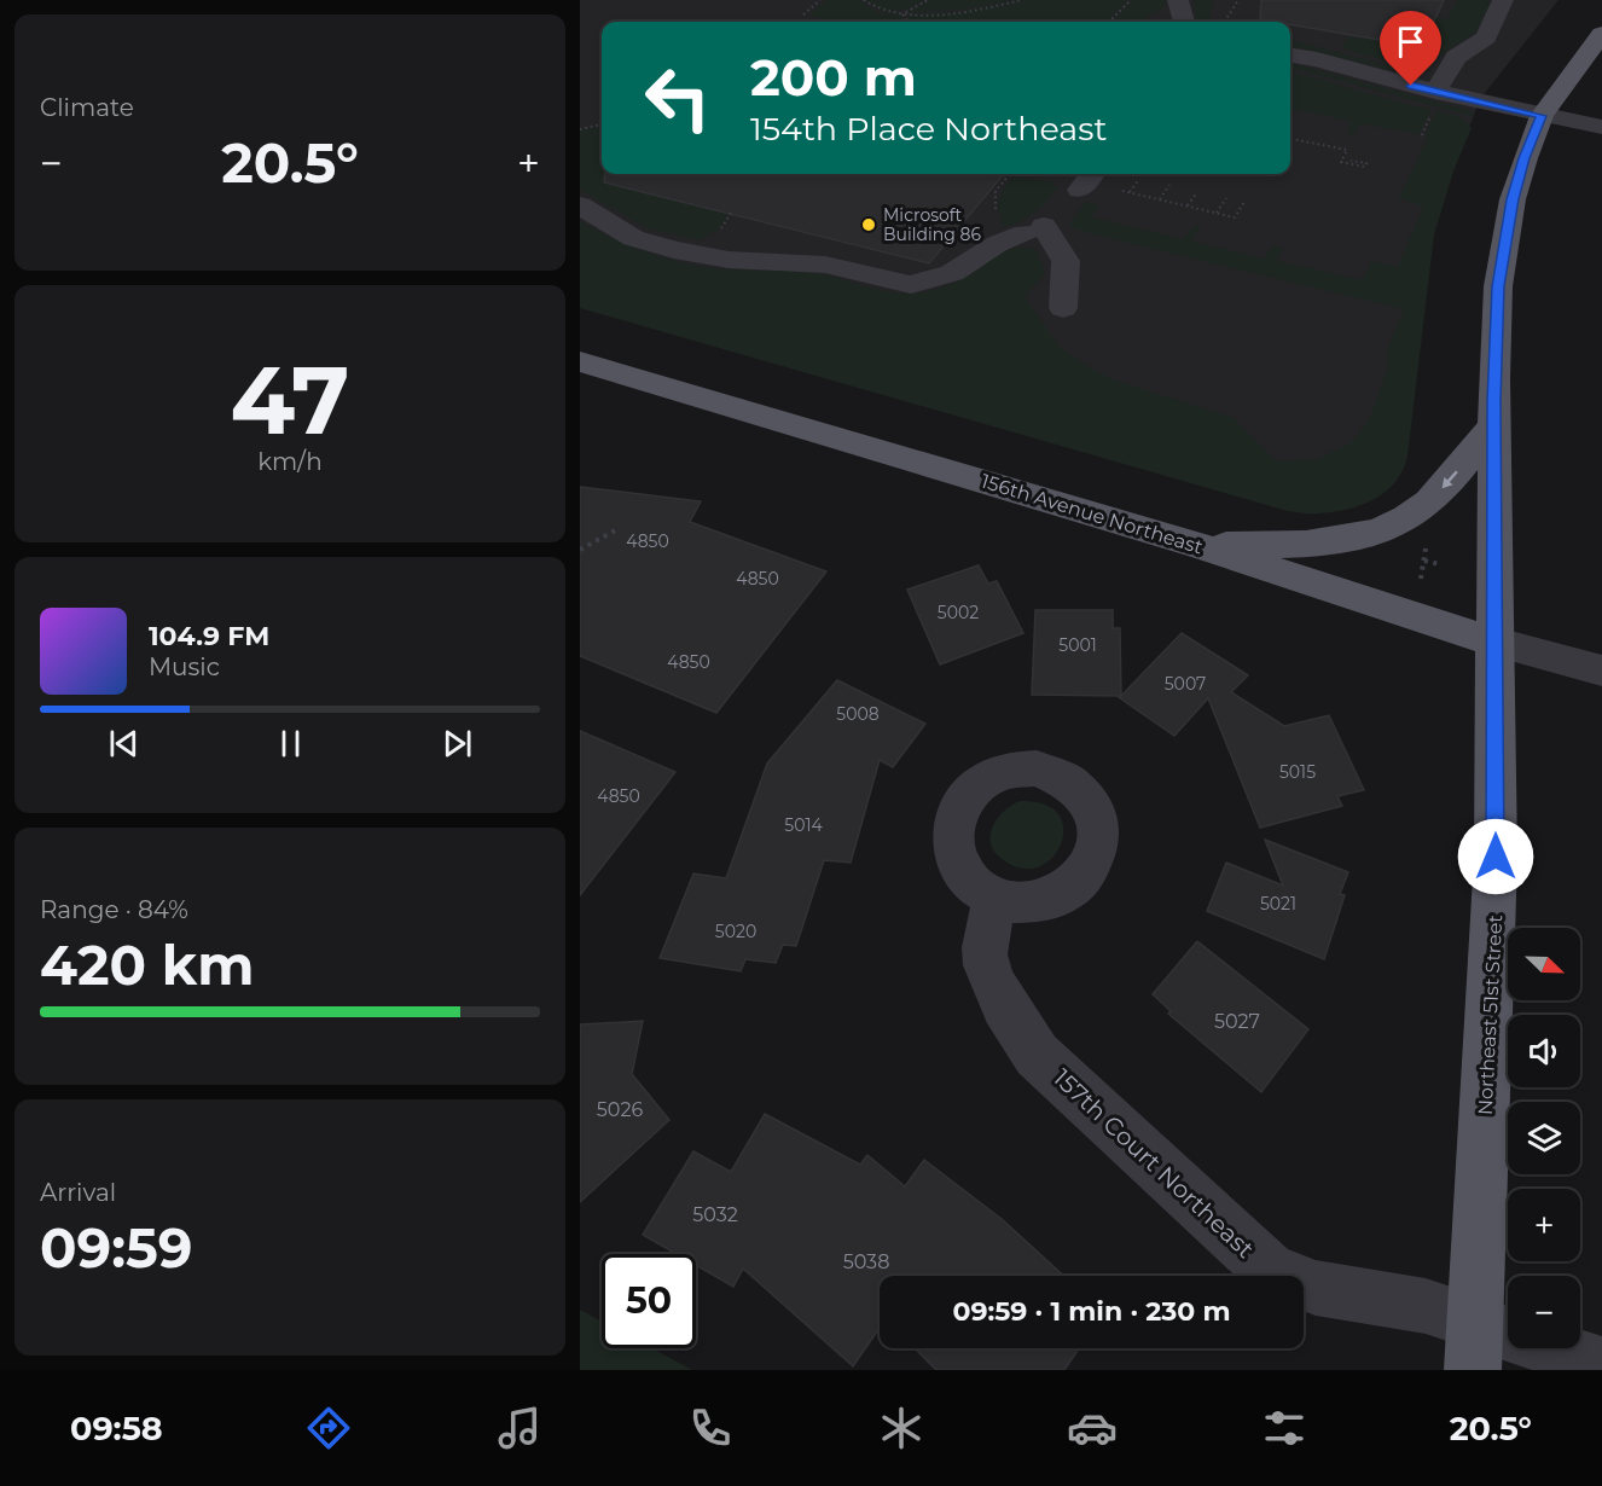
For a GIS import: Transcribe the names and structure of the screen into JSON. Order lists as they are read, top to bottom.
{
  "streets": {
    "main road": ["156th Avenue Northeast", "Northeast 51st Street"],
    "street": ["157th Court Northeast"]
  },
  "crossings": [
    ["156th Avenue Northeast", "Northeast 51st Street"],
    ["Northeast 51st Street", "157th Court Northeast"]
  ],
  "places": ["Microsoft Building 86"],
  "house_numbers": [
    "4850",
    "4850",
    "5002",
    "5001",
    "4850",
    "5007",
    "5008",
    "5015",
    "4850",
    "5014",
    "5021",
    "5020",
    "5027",
    "5026",
    "5032",
    "5038"
  ],
  "north": "bottom right",
  "page": {
    "tile": [
      "Climate",
      ["47", "km/h"],
      ["Range · 84%", "420 km"],
      ["Arrival", "09:59"]
    ],
    "turn": ["200 m", "154th Place Northeast"],
    "heat": ["−", "20.5°", "+"],
    "song": ["104.9 FM", "Music"],
    "map_buttons": ["+", "−"],
    "limit": "50",
    "trip": "09:59 · 1 min · 230 m",
    "tabs": ["09:58", "20.5°"]
  }
}
